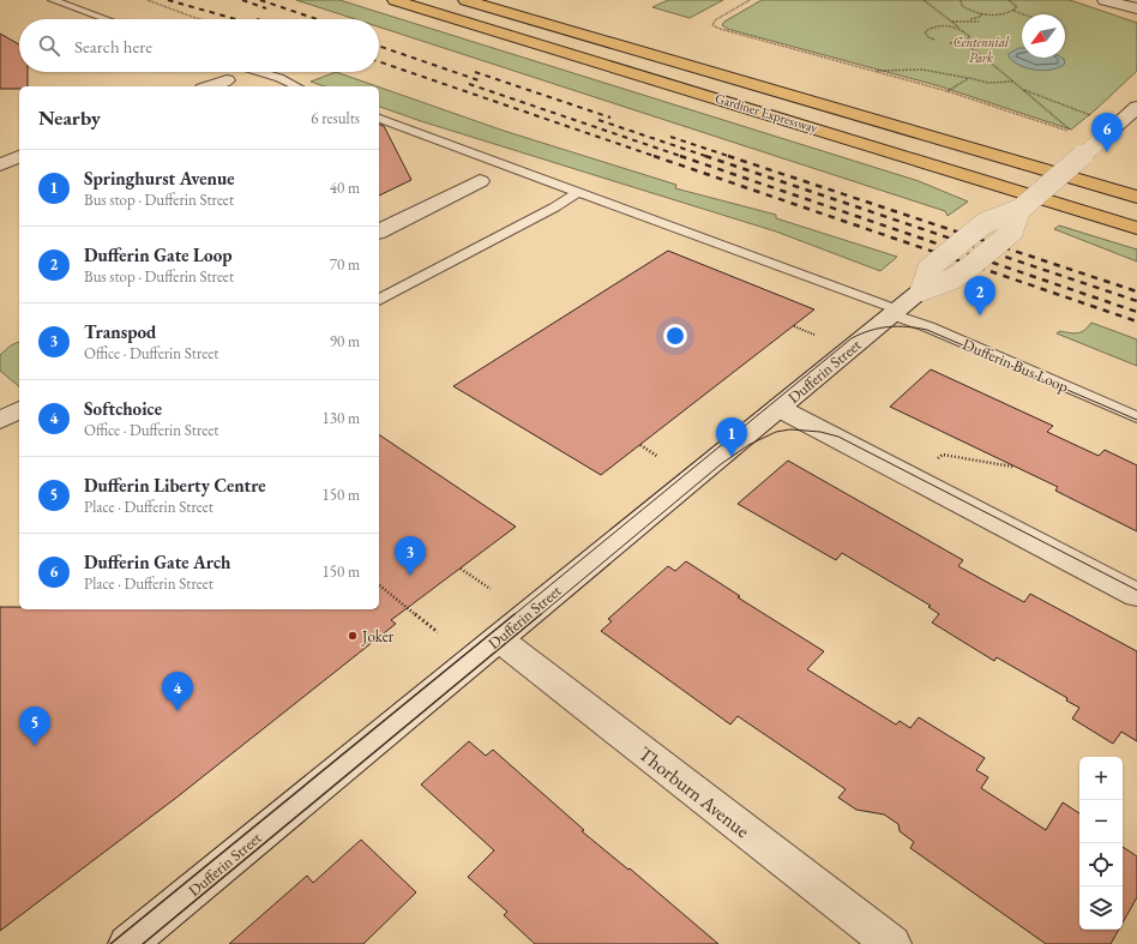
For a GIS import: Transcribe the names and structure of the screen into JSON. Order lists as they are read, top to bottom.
{
  "streets": {
    "highway": ["Gardiner Expressway"],
    "street": ["Dufferin Street", "Thorburn Avenue"],
    "lane": ["Dufferin Bus Loop"]
  },
  "crossings": [
    ["Dufferin Bus Loop", "Dufferin Street"],
    ["Dufferin Street", "Thorburn Avenue"]
  ],
  "parks": ["Centennial Park"],
  "places": ["Joker"],
  "north": "bottom left",
  "page": {
    "search": "Search here",
    "heading": ["Nearby", "6 results"],
    "pins": [
      "6",
      "2",
      "1",
      "3",
      "4",
      "5"
    ],
    "list": [
      {
        "mark": "1",
        "name": "Springhurst Avenue",
        "note": "Bus stop · Dufferin Street",
        "value": "40 m"
      },
      {
        "mark": "2",
        "name": "Dufferin Gate Loop",
        "note": "Bus stop · Dufferin Street",
        "value": "70 m"
      },
      {
        "mark": "3",
        "name": "Transpod",
        "note": "Office · Dufferin Street",
        "value": "90 m"
      },
      {
        "mark": "4",
        "name": "Softchoice",
        "note": "Office · Dufferin Street",
        "value": "130 m"
      },
      {
        "mark": "5",
        "name": "Dufferin Liberty Centre",
        "note": "Place · Dufferin Street",
        "value": "150 m"
      },
      {
        "mark": "6",
        "name": "Dufferin Gate Arch",
        "note": "Place · Dufferin Street",
        "value": "150 m"
      }
    ],
    "map_buttons": ["+", "−"]
  }
}
